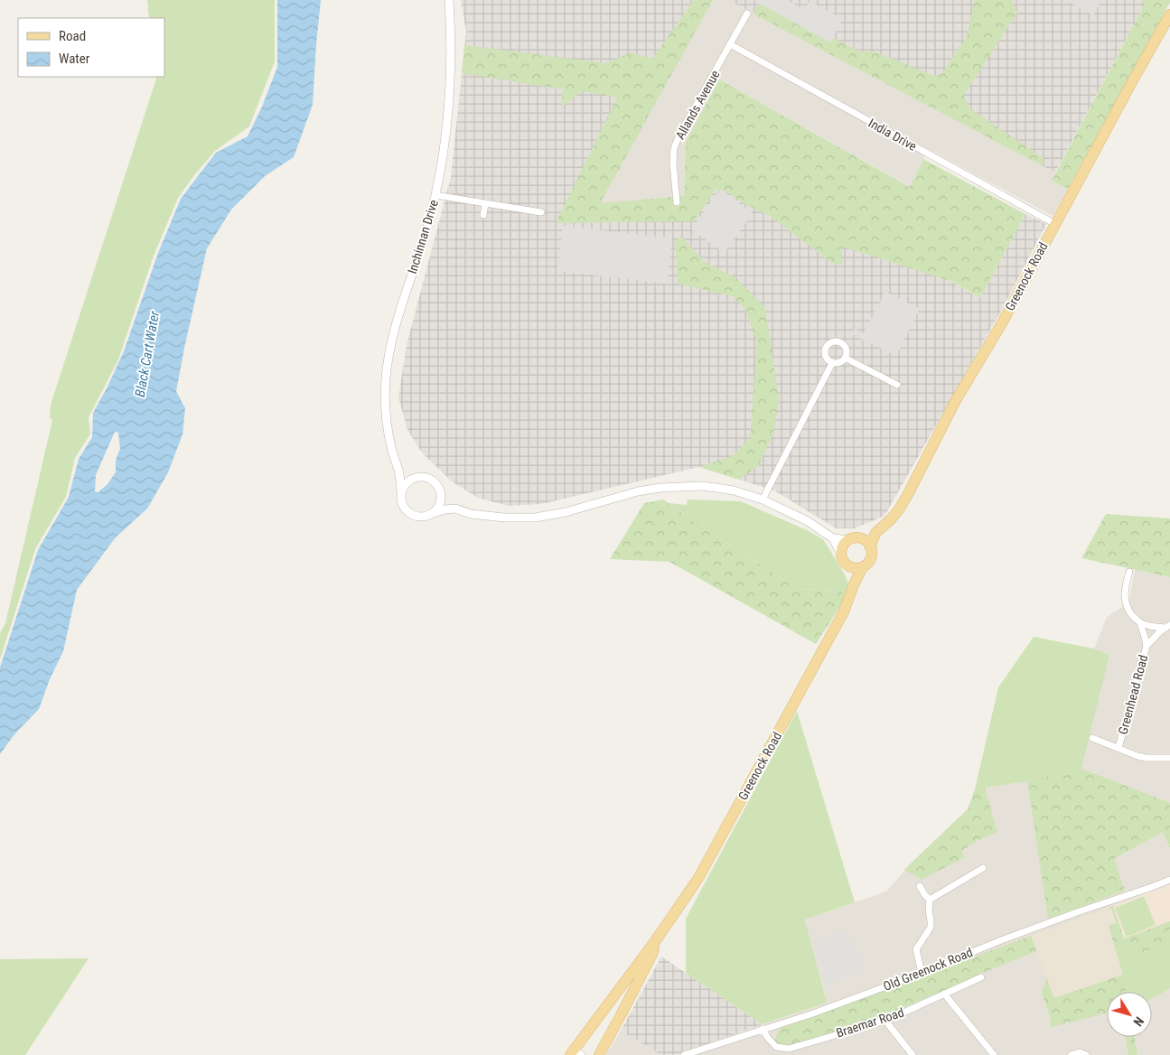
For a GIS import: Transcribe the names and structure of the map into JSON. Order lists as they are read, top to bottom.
{
  "streets": {
    "main road": ["Greenock Road"],
    "street": [
      "Allands Avenue",
      "India Drive",
      "Inchinnan Drive",
      "Greenhead Road",
      "Old Greenock Road",
      "Braemar Road"
    ]
  },
  "crossings": [
    ["Allands Avenue", "India Drive"],
    ["India Drive", "Greenock Road"]
  ],
  "water": ["Black Cart Water"],
  "legend": ["Road", "Water"],
  "north": "bottom right"
}
